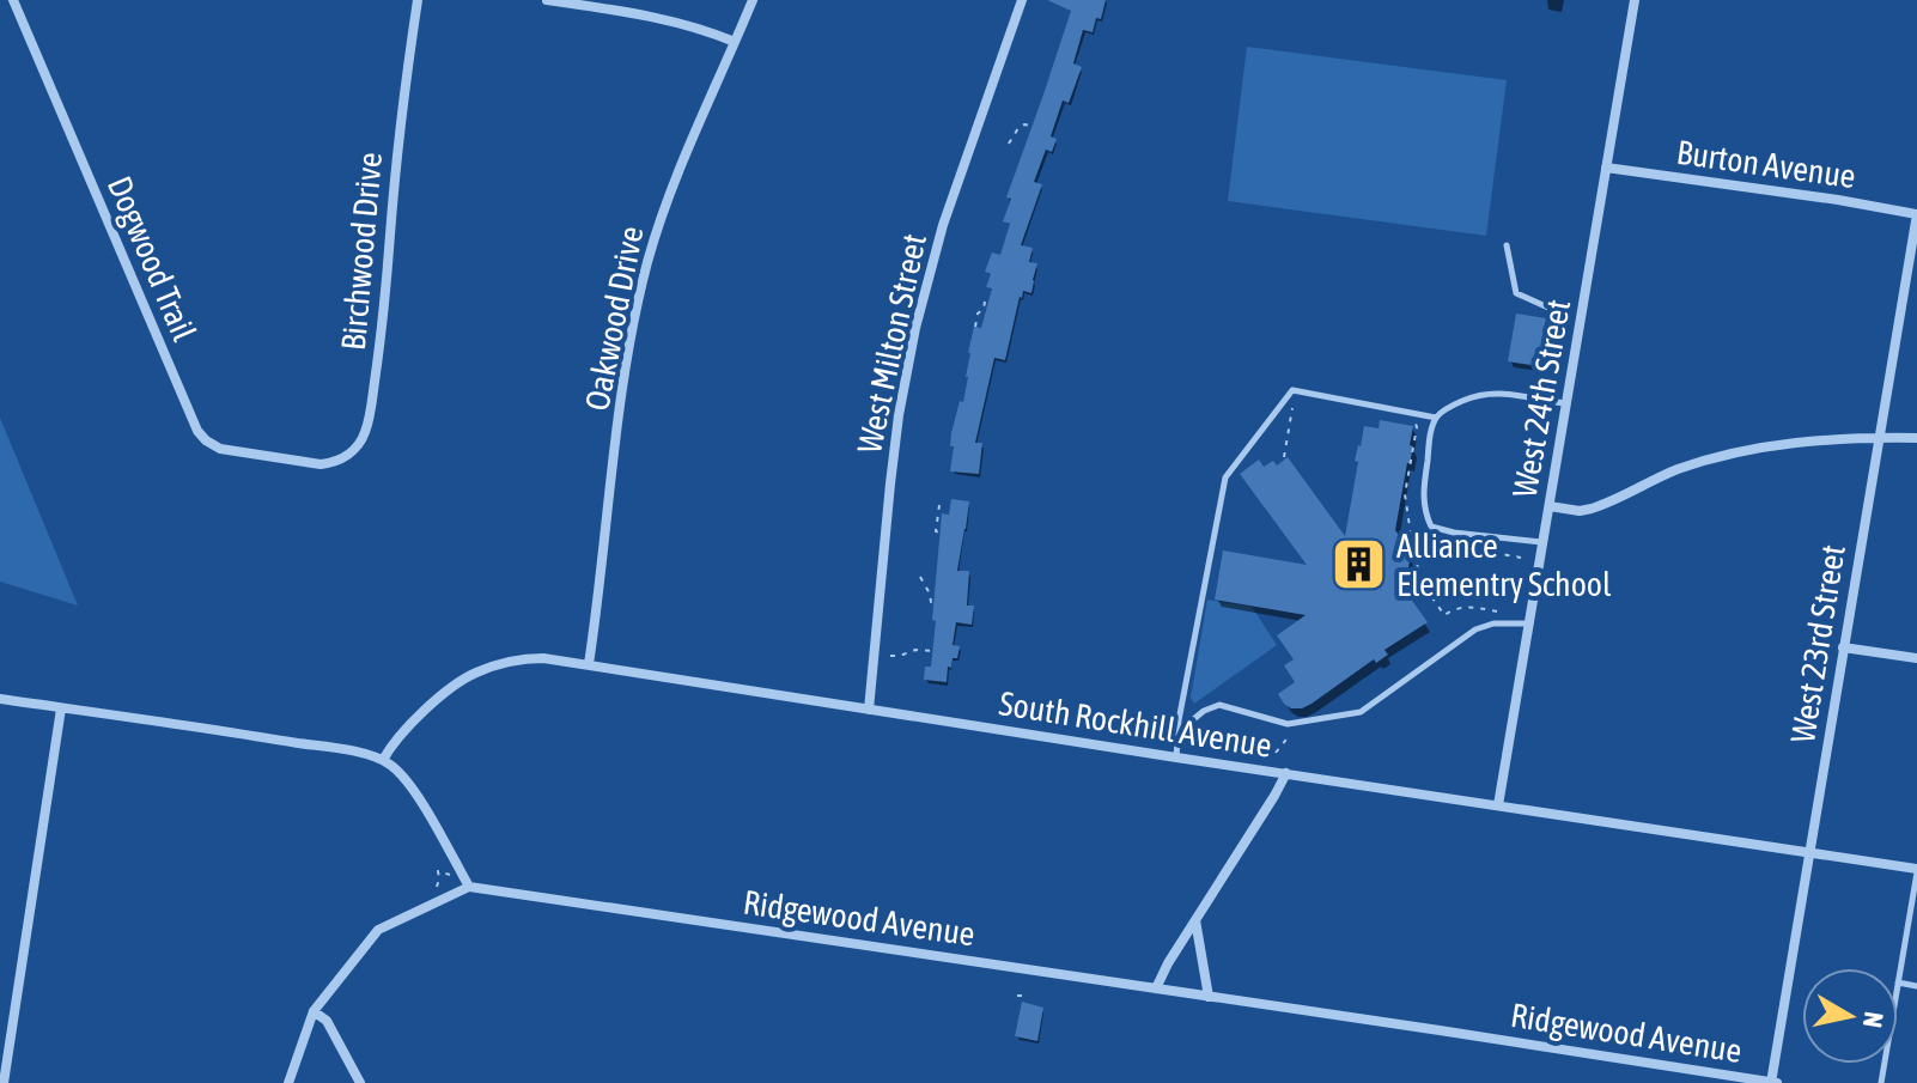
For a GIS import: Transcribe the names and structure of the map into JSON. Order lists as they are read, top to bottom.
{
  "streets": {
    "street": [
      "Burton Avenue",
      "Birchwood Drive",
      "Dogwood Trail",
      "Oakwood Drive",
      "West Milton Street",
      "West 24th Street",
      "West 23rd Street",
      "South Rockhill Avenue",
      "Ridgewood Avenue"
    ]
  },
  "crossings": [
    ["Burton Avenue", "West 24th Street"],
    ["Burton Avenue", "West 23rd Street"],
    ["Birchwood Drive", "Dogwood Trail"],
    ["Oakwood Drive", "South Rockhill Avenue"],
    ["West Milton Street", "South Rockhill Avenue"],
    ["West 24th Street", "South Rockhill Avenue"],
    ["West 23rd Street", "South Rockhill Avenue"],
    ["West 23rd Street", "Ridgewood Avenue"]
  ],
  "places": {
    "building": ["Alliance Elementry School"]
  },
  "north": "right"
}
